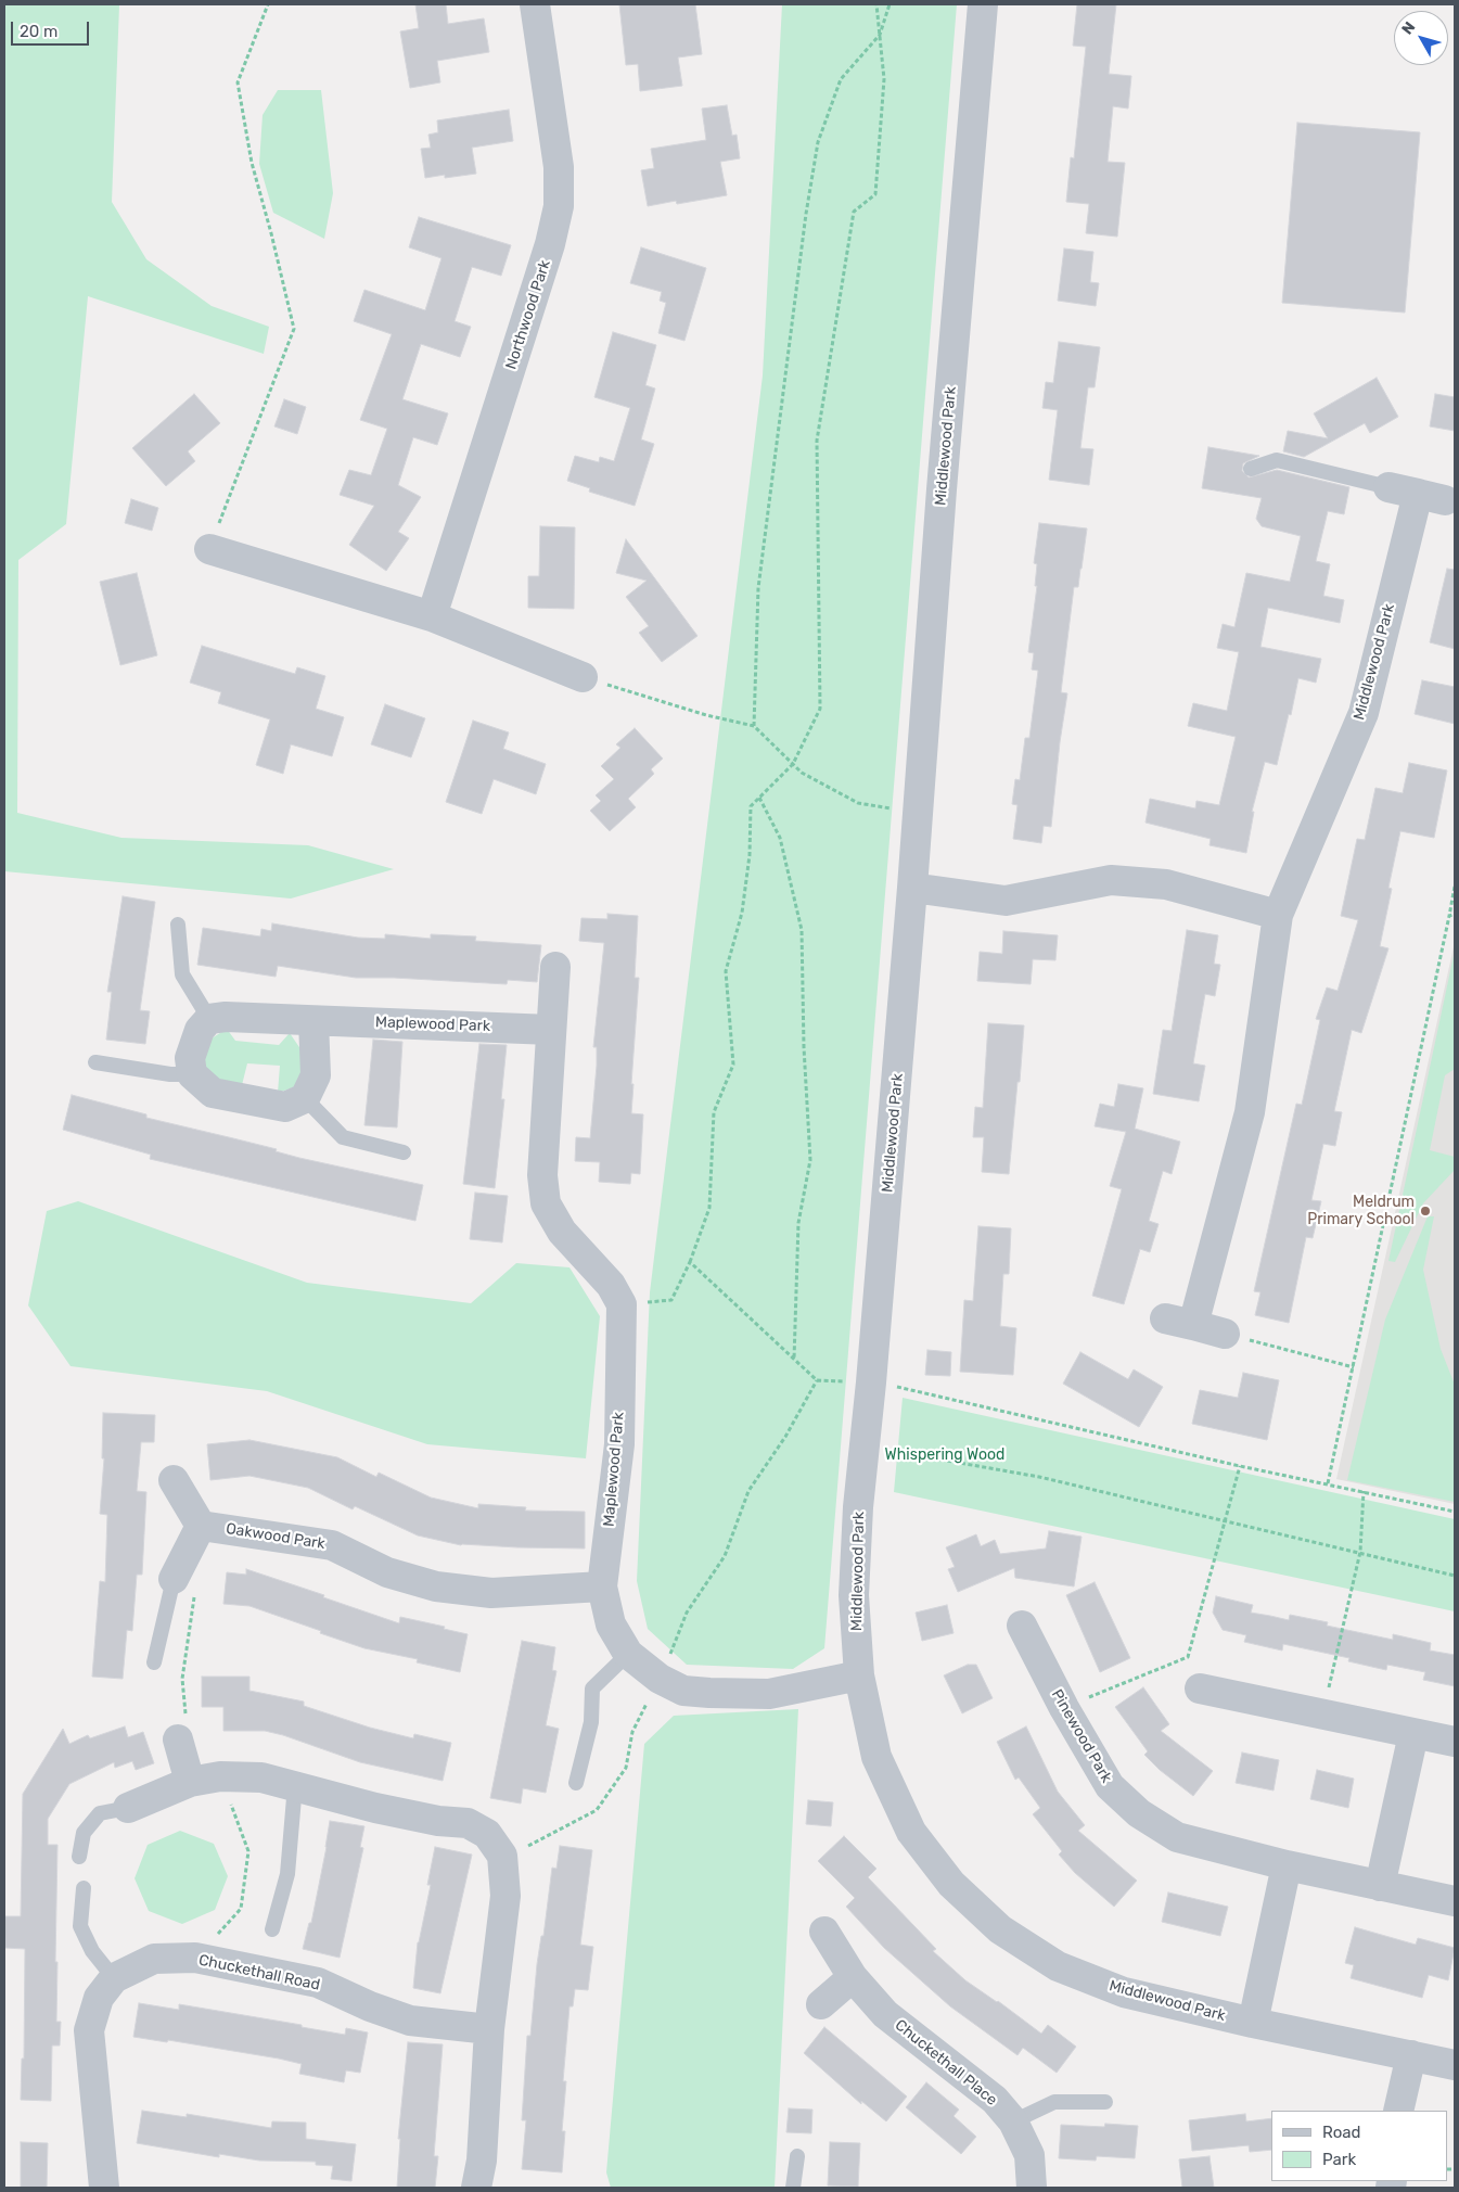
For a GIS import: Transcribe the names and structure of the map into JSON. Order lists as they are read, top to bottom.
{
  "streets": {
    "street": [
      "Northwood Park",
      "Middlewood Park",
      "Maplewood Park",
      "Oakwood Park",
      "Pinewood Park",
      "Chuckethall Road",
      "Chuckethall Place"
    ]
  },
  "crossings": [
    ["Middlewood Park", "Maplewood Park"],
    ["Maplewood Park", "Oakwood Park"]
  ],
  "parks": ["Whispering Wood"],
  "places": ["Meldrum Primary School"],
  "legend": ["Road", "Park"],
  "scale_bar": "20 m",
  "north": "top left"
}
